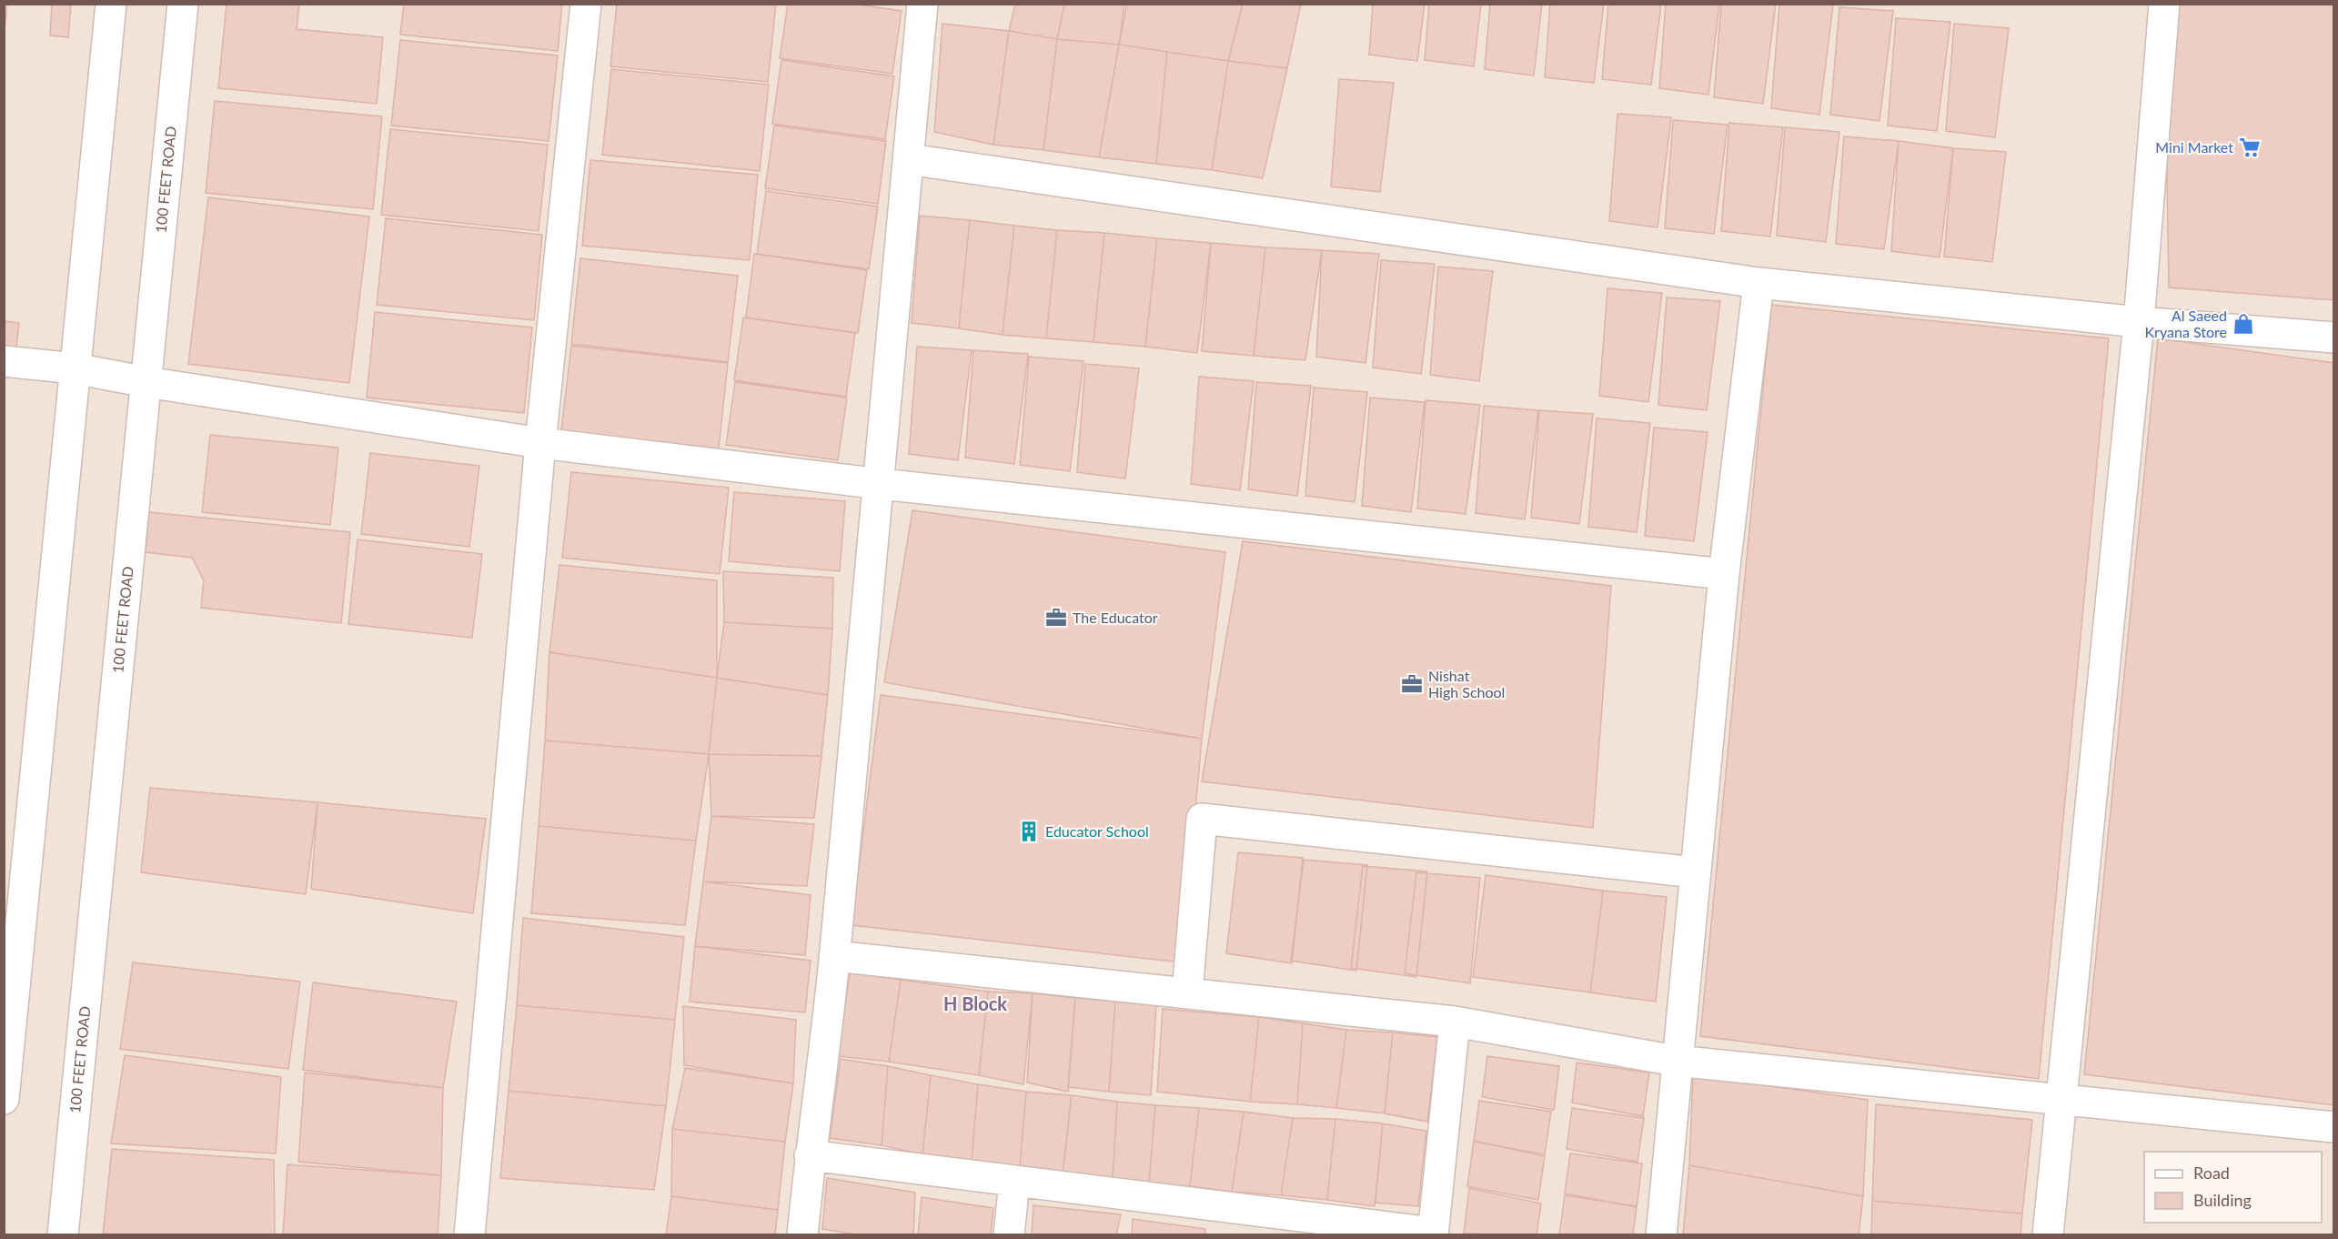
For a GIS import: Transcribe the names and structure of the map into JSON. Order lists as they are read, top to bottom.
{
  "streets": {
    "street": ["100 FEET ROAD"]
  },
  "districts": ["H Block"],
  "places": {
    "supermarket": ["Mini Market"],
    "shop": ["Al Saeed Kryana Store"],
    "office": ["The Educator", "Nishat High School"],
    "building": ["Educator School"]
  },
  "legend": ["Road", "Building"]
}
